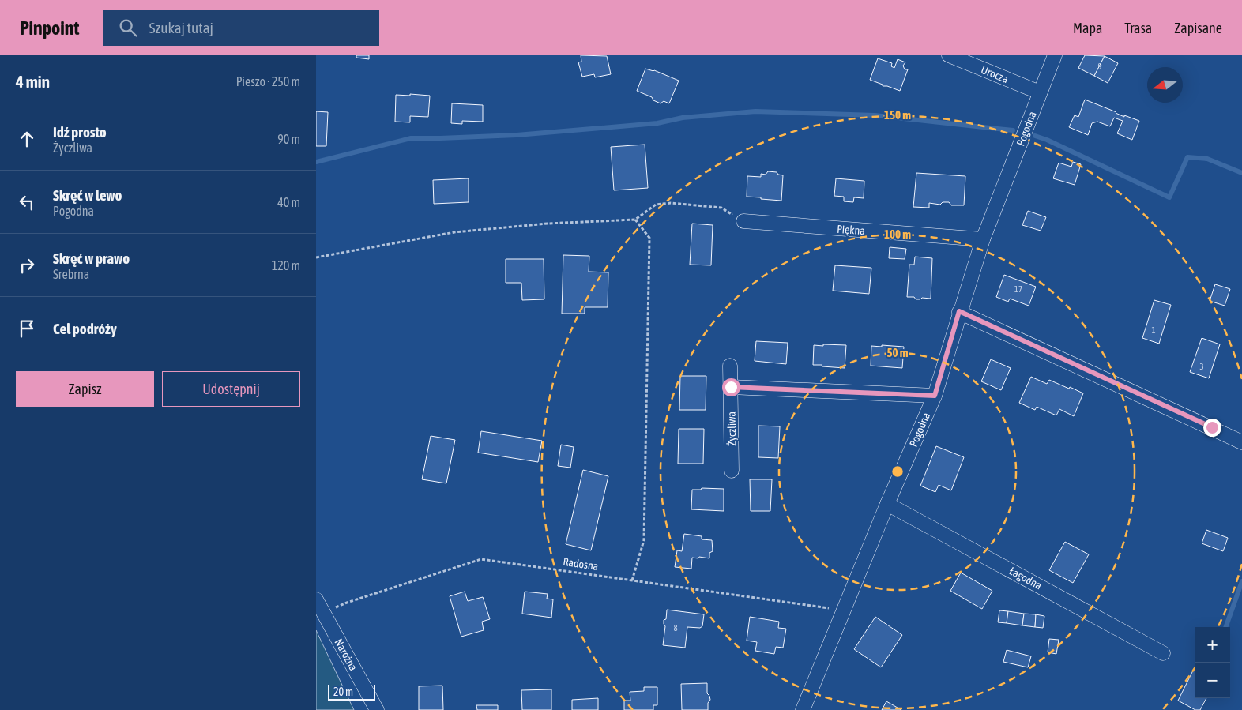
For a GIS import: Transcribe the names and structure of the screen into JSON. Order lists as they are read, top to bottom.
{
  "streets": {
    "street": [
      "Urocza",
      "Pogodna",
      "Piękna",
      "Życzliwa",
      "Łagodna",
      "Narożna"
    ],
    "path": ["Radosna"]
  },
  "crossings": [
    ["Urocza", "Pogodna"],
    ["Pogodna", "Piękna"],
    ["Pogodna", "Radosna"],
    ["Pogodna", "Łagodna"],
    ["Radosna", "Narożna"]
  ],
  "house_numbers": [
    "9",
    "17",
    "1",
    "3",
    "8"
  ],
  "scale_bar": "20 m",
  "north": "left",
  "page": {
    "header": "Pinpoint",
    "search": "Szukaj tutaj",
    "nav": ["Mapa", "Trasa", "Zapisane"],
    "heading": ["4 min", "Pieszo · 250 m"],
    "list": [
      ["Idź prosto", "Życzliwa", "90 m"],
      ["Skręć w lewo", "Pogodna", "40 m"],
      ["Skręć w prawo", "Srebrna", "120 m"],
      "Cel podróży"
    ],
    "buttons": ["Zapisz", "Udostępnij"],
    "map_buttons": ["+", "−"],
    "scale": "20 m"
  },
  "rings": ["150 m", "100 m", "50 m"]
}
